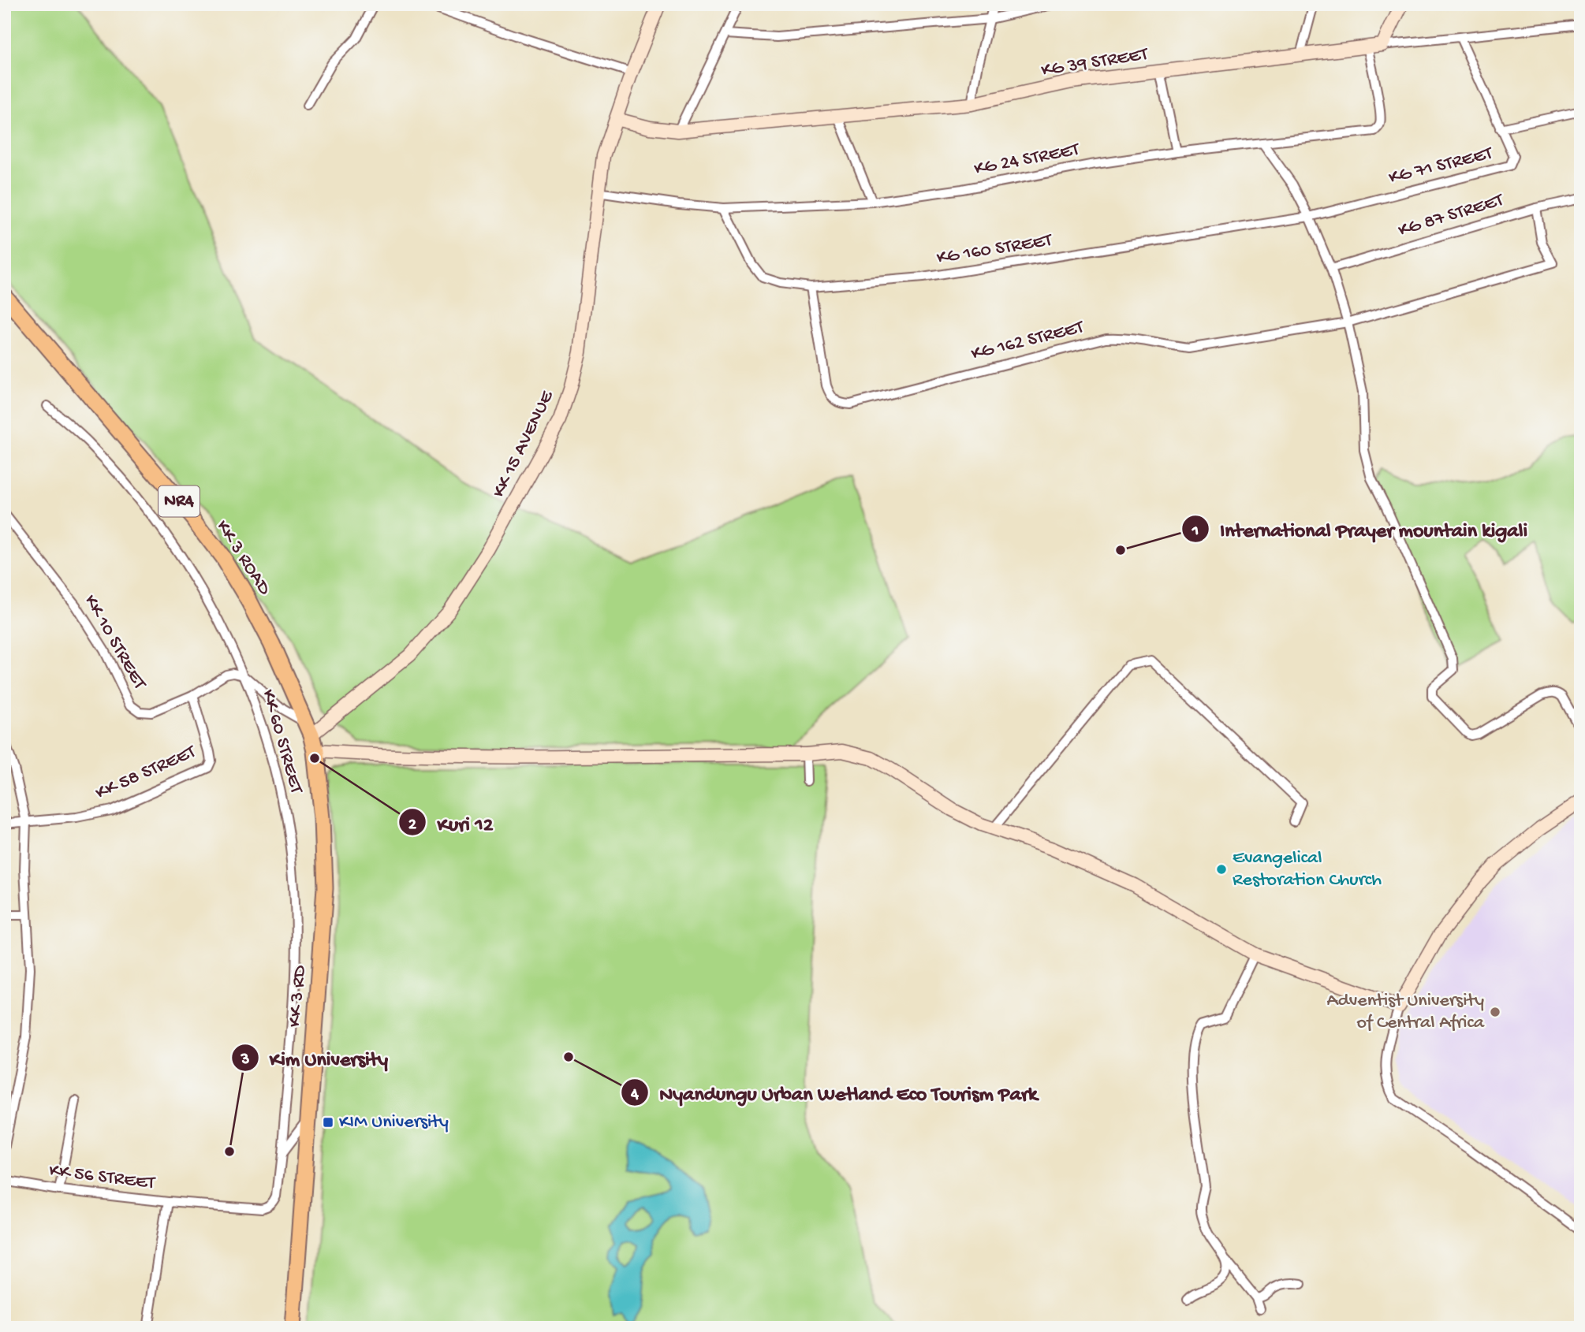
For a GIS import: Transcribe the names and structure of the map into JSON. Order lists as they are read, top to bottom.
{
  "streets": {
    "highway": ["NR4", "KK 3 ROAD", "KK 3 RD"],
    "street": [
      "KG 39 STREET",
      "KG 24 STREET",
      "KG 71 STREET",
      "KG 87 STREET",
      "KG 160 STREET",
      "KG 162 STREET",
      "KK 15 AVENUE",
      "KK 10 STREET",
      "KK 60 STREET",
      "KK 58 STREET",
      "KK 56 STREET"
    ]
  },
  "crossings": [
    ["KG 39 STREET", "KG 24 STREET"],
    ["KG 39 STREET", "KG 71 STREET"],
    ["KG 39 STREET", "KK 15 AVENUE"],
    ["KG 24 STREET", "KG 160 STREET"],
    ["KG 24 STREET", "KK 15 AVENUE"],
    ["KG 71 STREET", "KG 160 STREET"],
    ["KG 160 STREET", "KG 162 STREET"],
    ["KK 15 AVENUE", "KK 3 ROAD"],
    ["KK 15 AVENUE", "KK 3 RD"],
    ["KK 3 ROAD", "KK 3 RD"],
    ["KK 10 STREET", "KK 60 STREET"],
    ["KK 10 STREET", "KK 58 STREET"],
    ["KK 60 STREET", "KK 56 STREET"]
  ],
  "places": {
    "other": [
      "International Prayer mountain kigali",
      "Kuri 12",
      "Evangelical Restoration Church",
      "Adventist University of Central Africa",
      "Nyandungu Urban Wetland Eco Tourism Park",
      "Kim University"
    ],
    "transit": ["KIM University"]
  }
}
